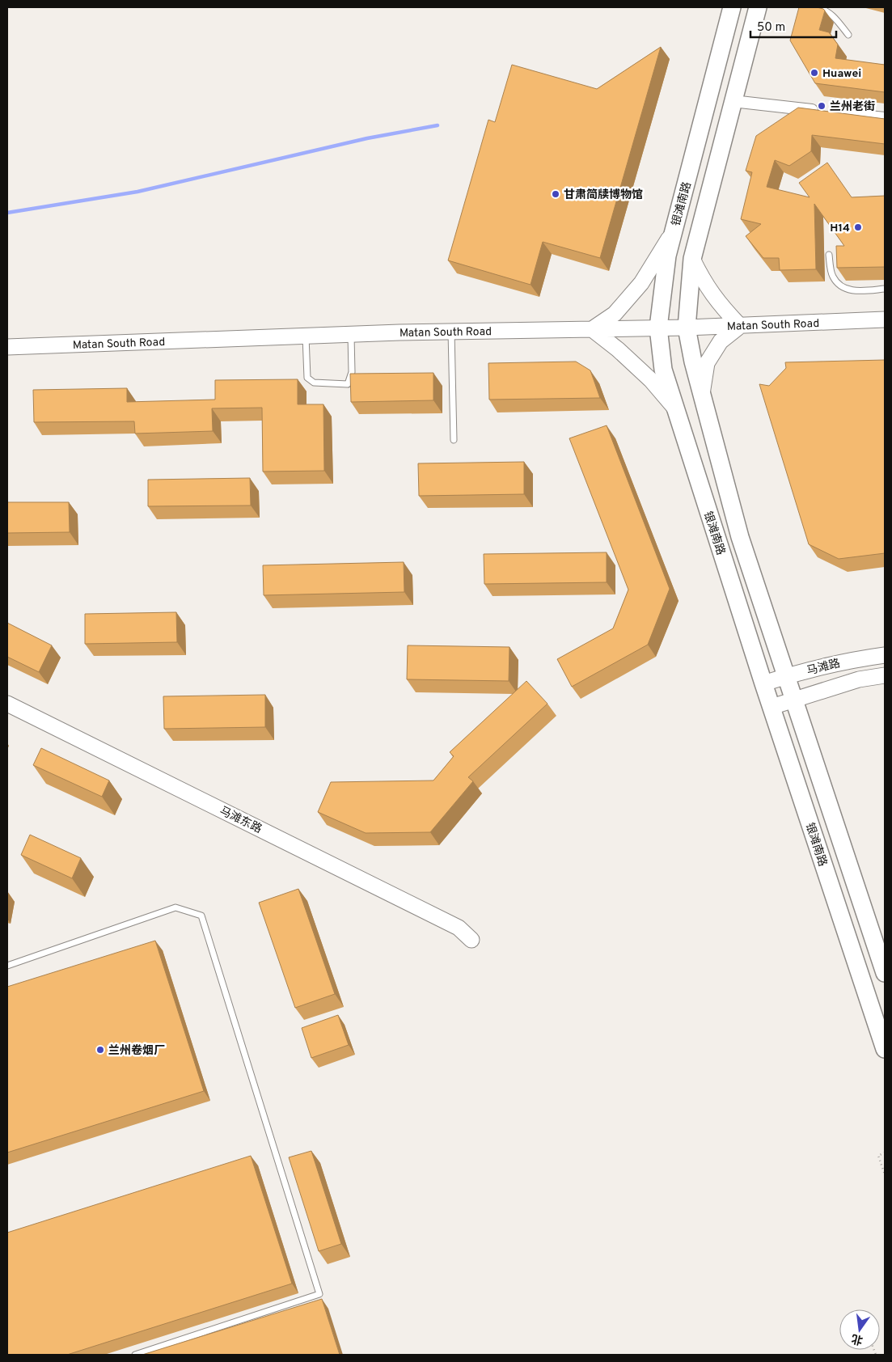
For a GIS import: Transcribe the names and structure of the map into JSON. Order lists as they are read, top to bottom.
{
  "streets": {
    "main road": [
      "银滩南路",
      "Matan South Road",
      "马滩路",
      "马滩东路"
    ]
  },
  "crossings": [
    ["银滩南路", "Matan South Road"],
    ["银滩南路", "马滩路"]
  ],
  "places": [
    "Huawei",
    "兰州老街",
    "甘肃简牍博物馆",
    "H14",
    "兰州卷烟厂"
  ],
  "scale_bar": "50 m",
  "north": "bottom"
}
